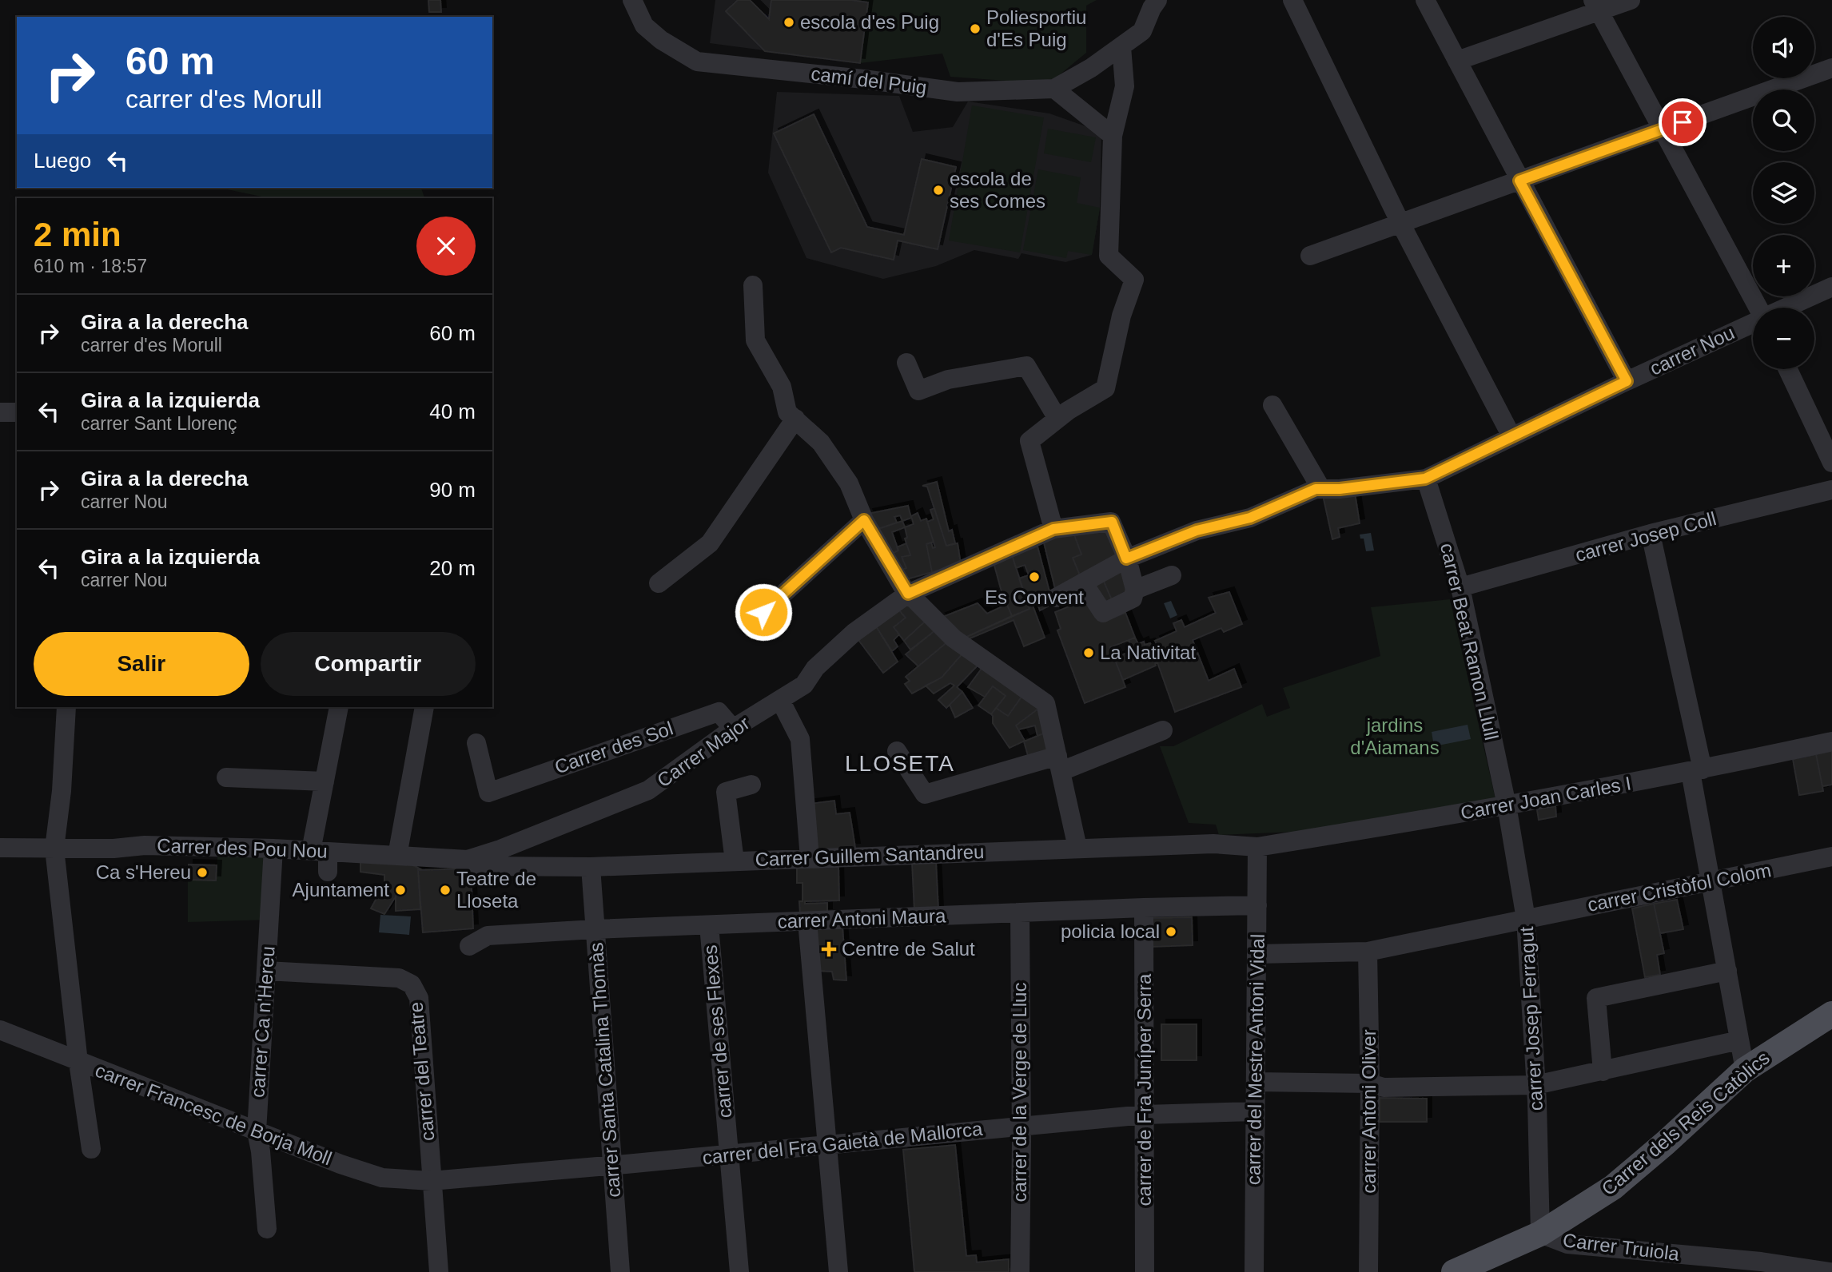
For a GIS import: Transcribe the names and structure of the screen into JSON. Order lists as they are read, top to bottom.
{
  "streets": {
    "main road": ["Carrer dels Reis Catòlics", "Carrer Truiola"],
    "street": [
      "camí del Puig",
      "carrer Nou",
      "carrer Josep Coll",
      "carrer Beat Ramon Llull",
      "Carrer des Sol",
      "Carrer Major",
      "Carrer Joan Carles I",
      "Carrer des Pou Nou",
      "Carrer Guillem Santandreu",
      "carrer Cristòfol Colom",
      "carrer Antoni Maura",
      "carrer Josep Ferragut",
      "carrer Ca n'Hereu",
      "carrer de ses Flexes",
      "carrer del Mestre Antoni Vidal",
      "carrer Santa Catalina Thomàs",
      "carrer del Teatre",
      "carrer de Fra Juníper Serra",
      "carrer de la Verge de Lluc",
      "carrer Antoni Oliver",
      "carrer Francesc de Borja Moll",
      "carrer del Fra Gaietà de Mallorca"
    ]
  },
  "crossings": [
    ["carrer Nou", "carrer Beat Ramon Llull"],
    ["carrer Nou", "Carrer Major"],
    ["carrer Josep Coll", "carrer Beat Ramon Llull"],
    ["carrer Beat Ramon Llull", "Carrer Joan Carles I"],
    ["carrer Beat Ramon Llull", "carrer Josep Ferragut"],
    ["Carrer des Sol", "Carrer Major"],
    ["Carrer Major", "Carrer des Pou Nou"],
    ["Carrer Major", "Carrer Guillem Santandreu"],
    ["Carrer Joan Carles I", "Carrer Guillem Santandreu"],
    ["Carrer Joan Carles I", "carrer Josep Ferragut"],
    ["Carrer Joan Carles I", "carrer del Mestre Antoni Vidal"],
    ["Carrer des Pou Nou", "Carrer Guillem Santandreu"],
    ["Carrer des Pou Nou", "carrer Ca n'Hereu"],
    ["Carrer Guillem Santandreu", "carrer del Mestre Antoni Vidal"],
    ["Carrer Guillem Santandreu", "carrer Santa Catalina Thomàs"],
    ["carrer Cristòfol Colom", "carrer Josep Ferragut"],
    ["carrer Cristòfol Colom", "carrer del Mestre Antoni Vidal"],
    ["carrer Cristòfol Colom", "carrer Antoni Oliver"],
    ["carrer Antoni Maura", "carrer de ses Flexes"],
    ["carrer Antoni Maura", "carrer del Mestre Antoni Vidal"],
    ["carrer Antoni Maura", "carrer Santa Catalina Thomàs"],
    ["carrer Antoni Maura", "carrer de Fra Juníper Serra"],
    ["carrer Antoni Maura", "carrer de la Verge de Lluc"],
    ["carrer Josep Ferragut", "Carrer dels Reis Catòlics"],
    ["carrer Josep Ferragut", "Carrer Truiola"],
    ["carrer Ca n'Hereu", "carrer del Teatre"],
    ["carrer Ca n'Hereu", "carrer Francesc de Borja Moll"],
    ["carrer de ses Flexes", "carrer del Fra Gaietà de Mallorca"],
    ["carrer del Mestre Antoni Vidal", "carrer del Fra Gaietà de Mallorca"],
    ["carrer Santa Catalina Thomàs", "carrer del Fra Gaietà de Mallorca"],
    ["carrer del Teatre", "carrer Francesc de Borja Moll"],
    ["carrer del Teatre", "carrer del Fra Gaietà de Mallorca"],
    ["carrer de Fra Juníper Serra", "carrer del Fra Gaietà de Mallorca"],
    ["carrer de la Verge de Lluc", "carrer del Fra Gaietà de Mallorca"],
    ["carrer Francesc de Borja Moll", "carrer del Fra Gaietà de Mallorca"],
    ["Carrer dels Reis Catòlics", "Carrer Truiola"]
  ],
  "districts": ["LLOSETA"],
  "parks": ["jardins d'Aiamans"],
  "places": {
    "other": [
      "escola d'es Puig",
      "Poliesportiu d'Es Puig",
      "escola de ses Comes",
      "Es Convent",
      "La Nativitat",
      "Ca s'Hereu",
      "Ajuntament",
      "Teatre de Lloseta",
      "policia local"
    ],
    "health": ["Centre de Salut"]
  },
  "page": {
    "map_buttons": ["+", "−"],
    "turn": ["60 m", "carrer d'es Morull"],
    "then": "Luego",
    "heading": ["2 min", "610 m · 18:57"],
    "list": [
      {
        "name": "Gira a la derecha",
        "note": "carrer d'es Morull",
        "value": "60 m"
      },
      {
        "name": "Gira a la izquierda",
        "note": "carrer Sant Llorenç",
        "value": "40 m"
      },
      {
        "name": "Gira a la derecha",
        "note": "carrer Nou",
        "value": "90 m"
      },
      {
        "name": "Gira a la izquierda",
        "note": "carrer Nou",
        "value": "20 m"
      }
    ],
    "buttons": ["Salir", "Compartir"]
  }
}
